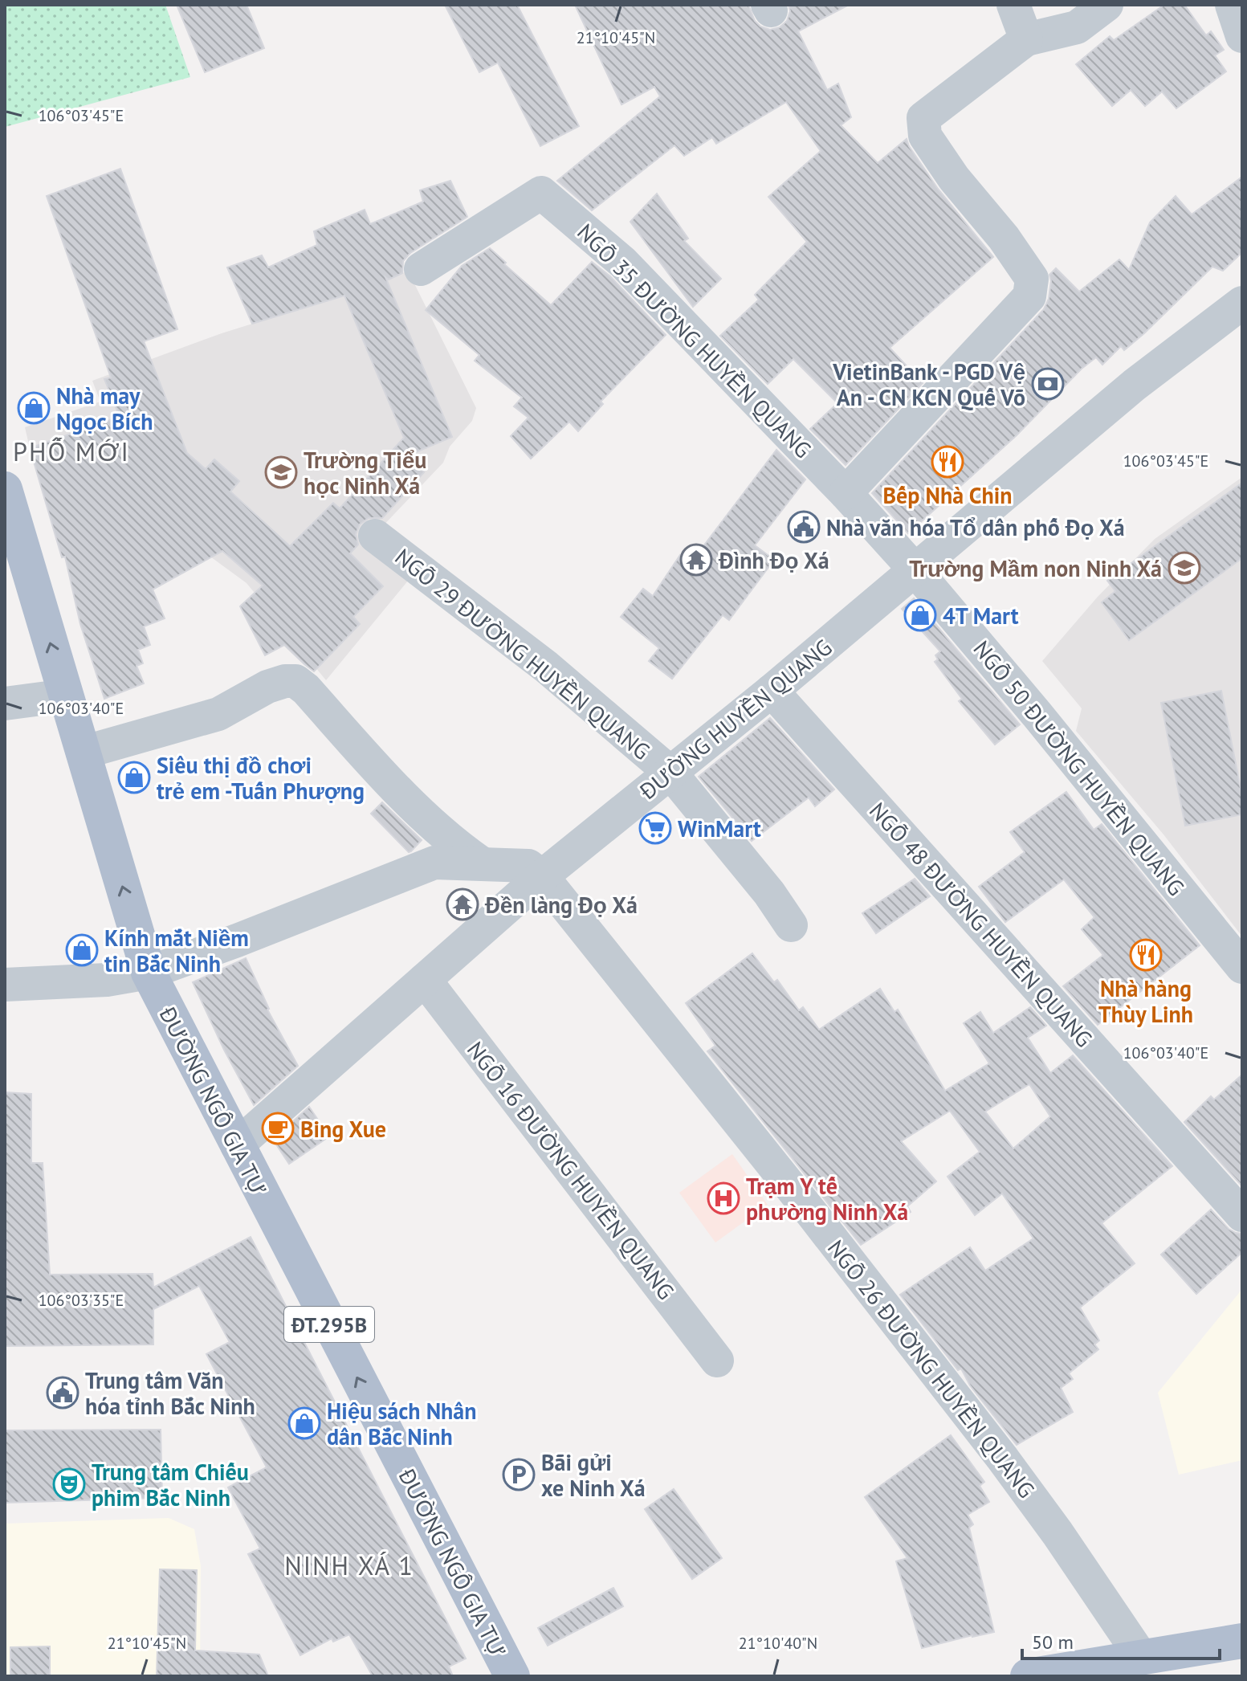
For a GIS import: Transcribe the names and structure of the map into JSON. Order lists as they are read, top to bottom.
{
  "streets": {
    "main road": ["ĐƯỜNG NGÔ GIA TỰ", "ĐT.295B"],
    "street": [
      "NGÕ 35 ĐƯỜNG HUYỀN QUANG",
      "NGÕ 29 ĐƯỜNG HUYỀN QUANG",
      "ĐƯỜNG HUYỀN QUANG",
      "NGÕ 50 ĐƯỜNG HUYỀN QUANG",
      "NGÕ 48 ĐƯỜNG HUYỀN QUANG",
      "NGÕ 16 ĐƯỜNG HUYỀN QUANG",
      "NGÕ 26 ĐƯỜNG HUYỀN QUANG"
    ]
  },
  "crossings": [
    ["NGÕ 35 ĐƯỜNG HUYỀN QUANG", "ĐƯỜNG HUYỀN QUANG"],
    ["NGÕ 35 ĐƯỜNG HUYỀN QUANG", "NGÕ 50 ĐƯỜNG HUYỀN QUANG"],
    ["NGÕ 29 ĐƯỜNG HUYỀN QUANG", "ĐƯỜNG HUYỀN QUANG"],
    ["ĐƯỜNG HUYỀN QUANG", "NGÕ 50 ĐƯỜNG HUYỀN QUANG"],
    ["ĐƯỜNG HUYỀN QUANG", "NGÕ 48 ĐƯỜNG HUYỀN QUANG"],
    ["ĐƯỜNG HUYỀN QUANG", "ĐƯỜNG NGÔ GIA TỰ"],
    ["ĐƯỜNG HUYỀN QUANG", "NGÕ 16 ĐƯỜNG HUYỀN QUANG"],
    ["ĐƯỜNG HUYỀN QUANG", "NGÕ 26 ĐƯỜNG HUYỀN QUANG"]
  ],
  "one_way": ["ĐƯỜNG NGÔ GIA TỰ"],
  "districts": ["PHỐ MỚI", "NINH XÁ 1"],
  "places": {
    "bank": ["VietinBank - PGD Vệ An - CN KCN Quế Võ"],
    "shop": [
      "Nhà may Ngọc Bích",
      "4T Mart",
      "Siêu thị đồ chơi trẻ em -Tuấn Phượng",
      "Kính mắt Niềm tin Bắc Ninh",
      "Hiệu sách Nhân dân Bắc Ninh"
    ],
    "restaurant": ["Bếp Nhà Chin", "Nhà hàng Thùy Linh"],
    "school or university": ["Trường Tiểu học Ninh Xá", "Trường Mầm non Ninh Xá"],
    "public building": ["Nhà văn hóa Tổ dân phố Đọ Xá", "Trung tâm Văn hóa tỉnh Bắc Ninh"],
    "temple": ["Đình Đọ Xá", "Đền làng Đọ Xá"],
    "supermarket": ["WinMart"],
    "cafe": ["Bing Xue"],
    "hospital": ["Trạm Y tế phường Ninh Xá"],
    "parking": ["Bãi gửi xe Ninh Xá"],
    "theatre": ["Trung tâm Chiếu phim Bắc Ninh"]
  },
  "scale_bar": "50 m",
  "coordinates": [
    "21°10'45\"N",
    "106°03'45\"E",
    "106°03'40\"E",
    "106°03'35\"E",
    "21°10'40\"N"
  ]
}
